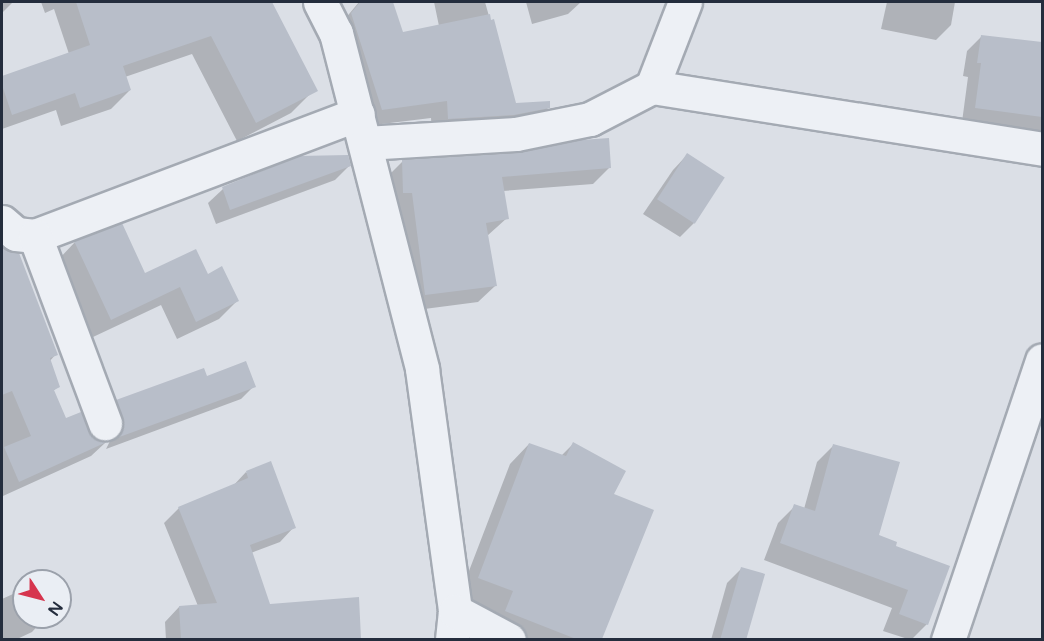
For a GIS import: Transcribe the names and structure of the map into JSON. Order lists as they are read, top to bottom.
{
  "north": "bottom right"
}
